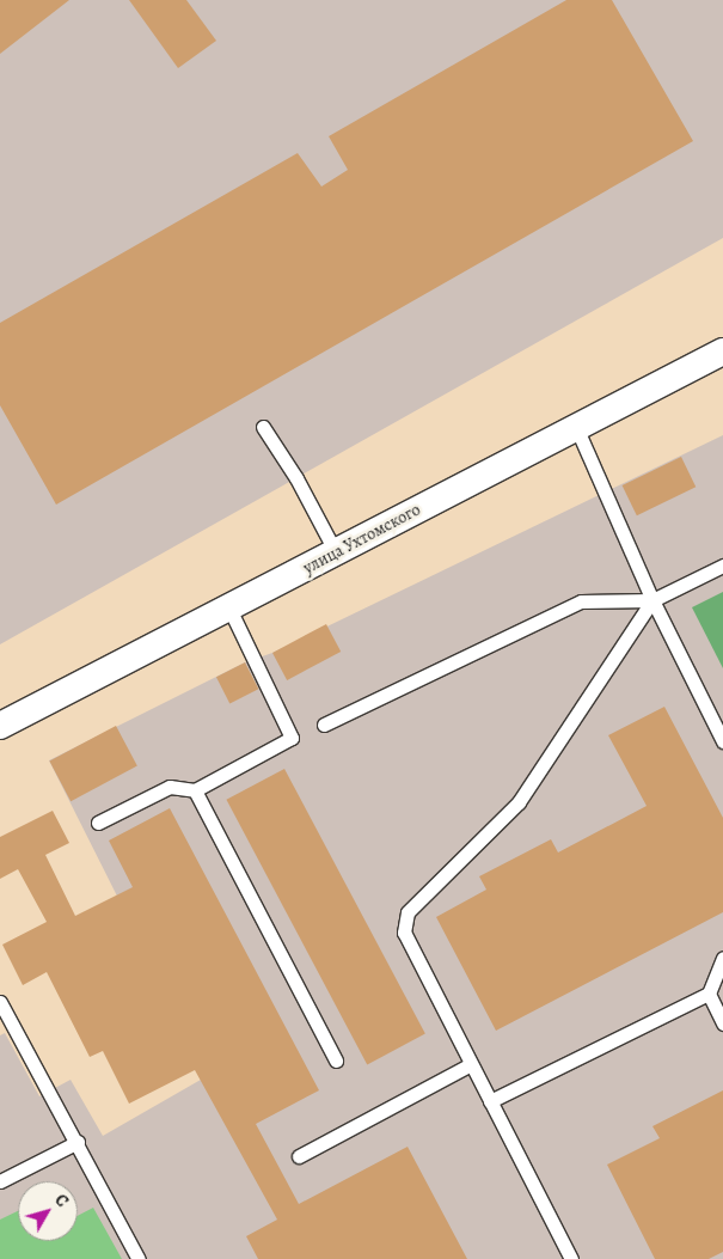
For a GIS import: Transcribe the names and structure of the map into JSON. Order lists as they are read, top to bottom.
{
  "streets": {
    "street": ["улица Ухтомского"]
  },
  "north": "top right"
}
